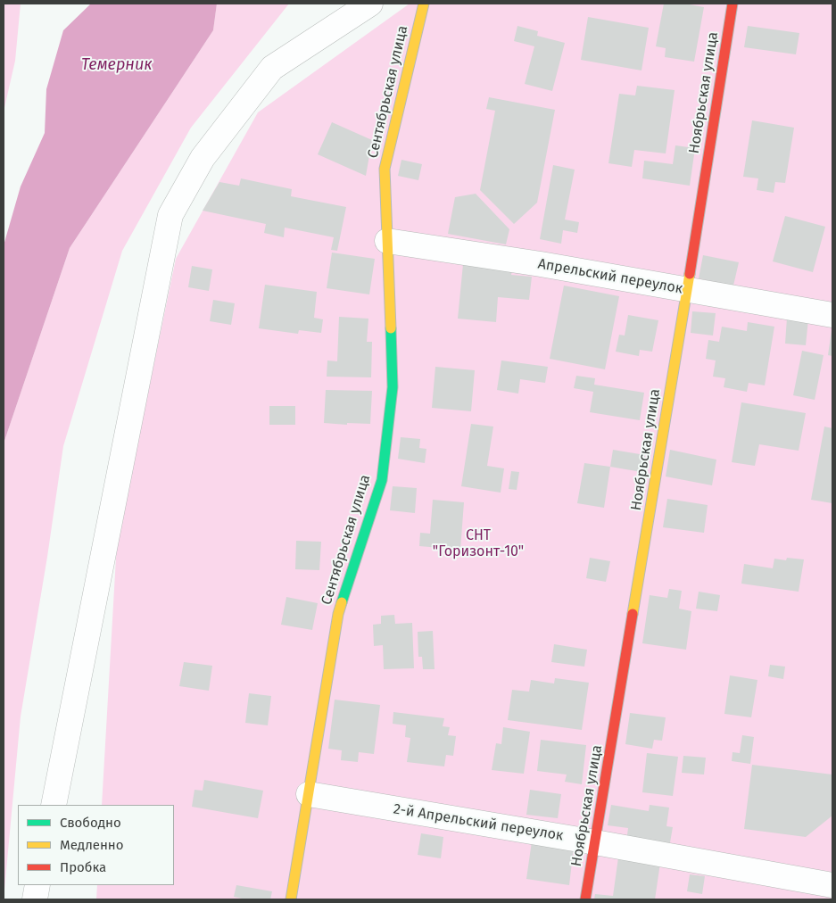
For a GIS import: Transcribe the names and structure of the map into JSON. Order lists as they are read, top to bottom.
{
  "streets": {
    "street": [
      "Сентябрьская улица",
      "Ноябрьская улица",
      "Апрельский переулок",
      "2-й Апрельский переулок"
    ]
  },
  "crossings": [
    ["Сентябрьская улица", "Апрельский переулок"],
    ["Сентябрьская улица", "2-й Апрельский переулок"],
    ["Ноябрьская улица", "Апрельский переулок"],
    ["Ноябрьская улица", "2-й Апрельский переулок"]
  ],
  "water": ["Темерник"],
  "parks": ["СНТ \"Горизонт-10\""],
  "legend": ["Свободно", "Медленно", "Пробка"]
}
